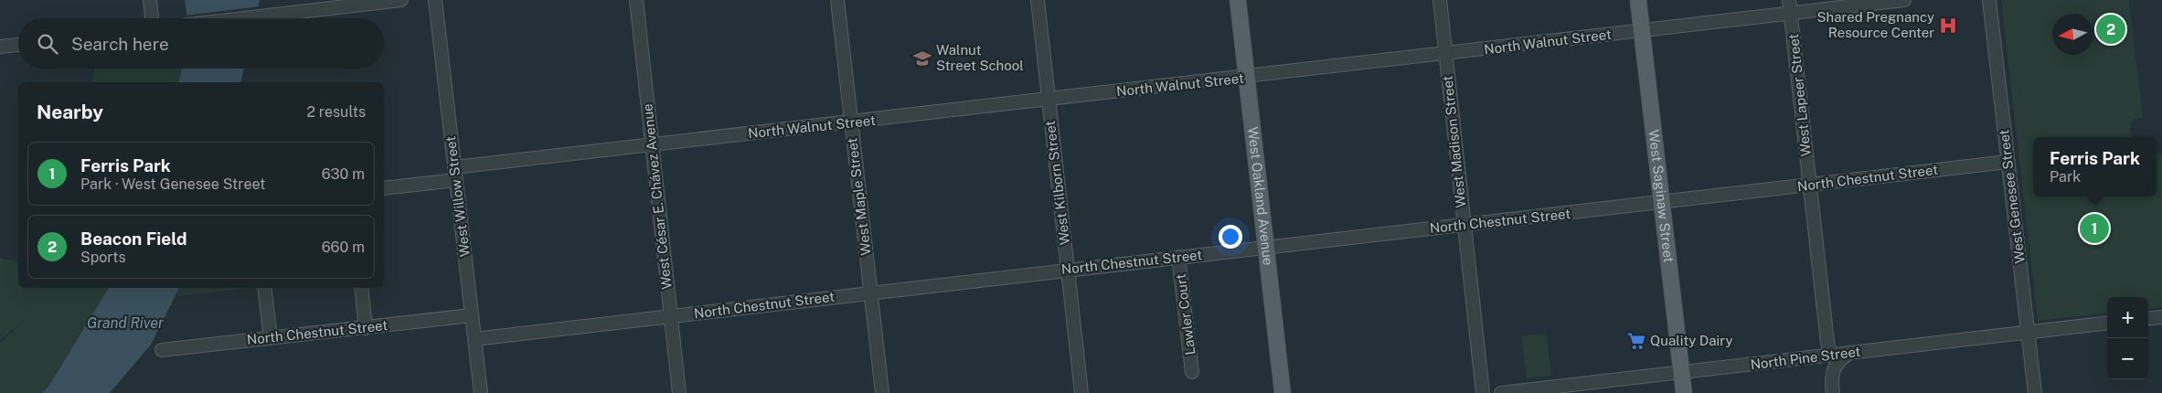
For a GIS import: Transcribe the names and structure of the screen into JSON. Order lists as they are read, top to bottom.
{
  "streets": {
    "main road": ["West Oakland Avenue", "West Saginaw Street"],
    "street": [
      "North Walnut Street",
      "West Lapeer Street",
      "West Madison Street",
      "North Chestnut Street",
      "West Kilborn Street",
      "West Willow Street",
      "West César E. Chávez Avenue",
      "West Maple Street",
      "West Genesee Street",
      "Lawler Court",
      "North Pine Street"
    ]
  },
  "crossings": [
    ["North Walnut Street", "West Lapeer Street"],
    ["North Walnut Street", "West Madison Street"],
    ["North Walnut Street", "West Kilborn Street"],
    ["North Walnut Street", "West Willow Street"],
    ["North Walnut Street", "West César E. Chávez Avenue"],
    ["North Walnut Street", "West Maple Street"],
    ["North Walnut Street", "West Oakland Avenue"],
    ["North Walnut Street", "West Saginaw Street"],
    ["West Lapeer Street", "North Chestnut Street"],
    ["West Lapeer Street", "North Pine Street"],
    ["West Madison Street", "North Chestnut Street"],
    ["North Chestnut Street", "West Kilborn Street"],
    ["North Chestnut Street", "West Willow Street"],
    ["North Chestnut Street", "West César E. Chávez Avenue"],
    ["North Chestnut Street", "West Maple Street"],
    ["North Chestnut Street", "West Oakland Avenue"],
    ["North Chestnut Street", "West Saginaw Street"],
    ["North Chestnut Street", "West Genesee Street"],
    ["North Chestnut Street", "Lawler Court"],
    ["West Saginaw Street", "North Pine Street"],
    ["West Genesee Street", "North Pine Street"]
  ],
  "water": ["Grand River"],
  "places": {
    "hospital": ["Shared Pregnancy Resource Center"],
    "school or university": ["Walnut Street School"],
    "supermarket": ["Quality Dairy"]
  },
  "north": "left",
  "page": {
    "pins": ["2", "1"],
    "search": "Search here",
    "heading": ["Nearby", "2 results"],
    "popup": ["Ferris Park", "Park"],
    "list": [
      {
        "mark": "1",
        "name": "Ferris Park",
        "note": "Park · West Genesee Street",
        "value": "630 m"
      },
      {
        "mark": "2",
        "name": "Beacon Field",
        "note": "Sports",
        "value": "660 m"
      }
    ],
    "map_buttons": ["+", "−"]
  }
}
